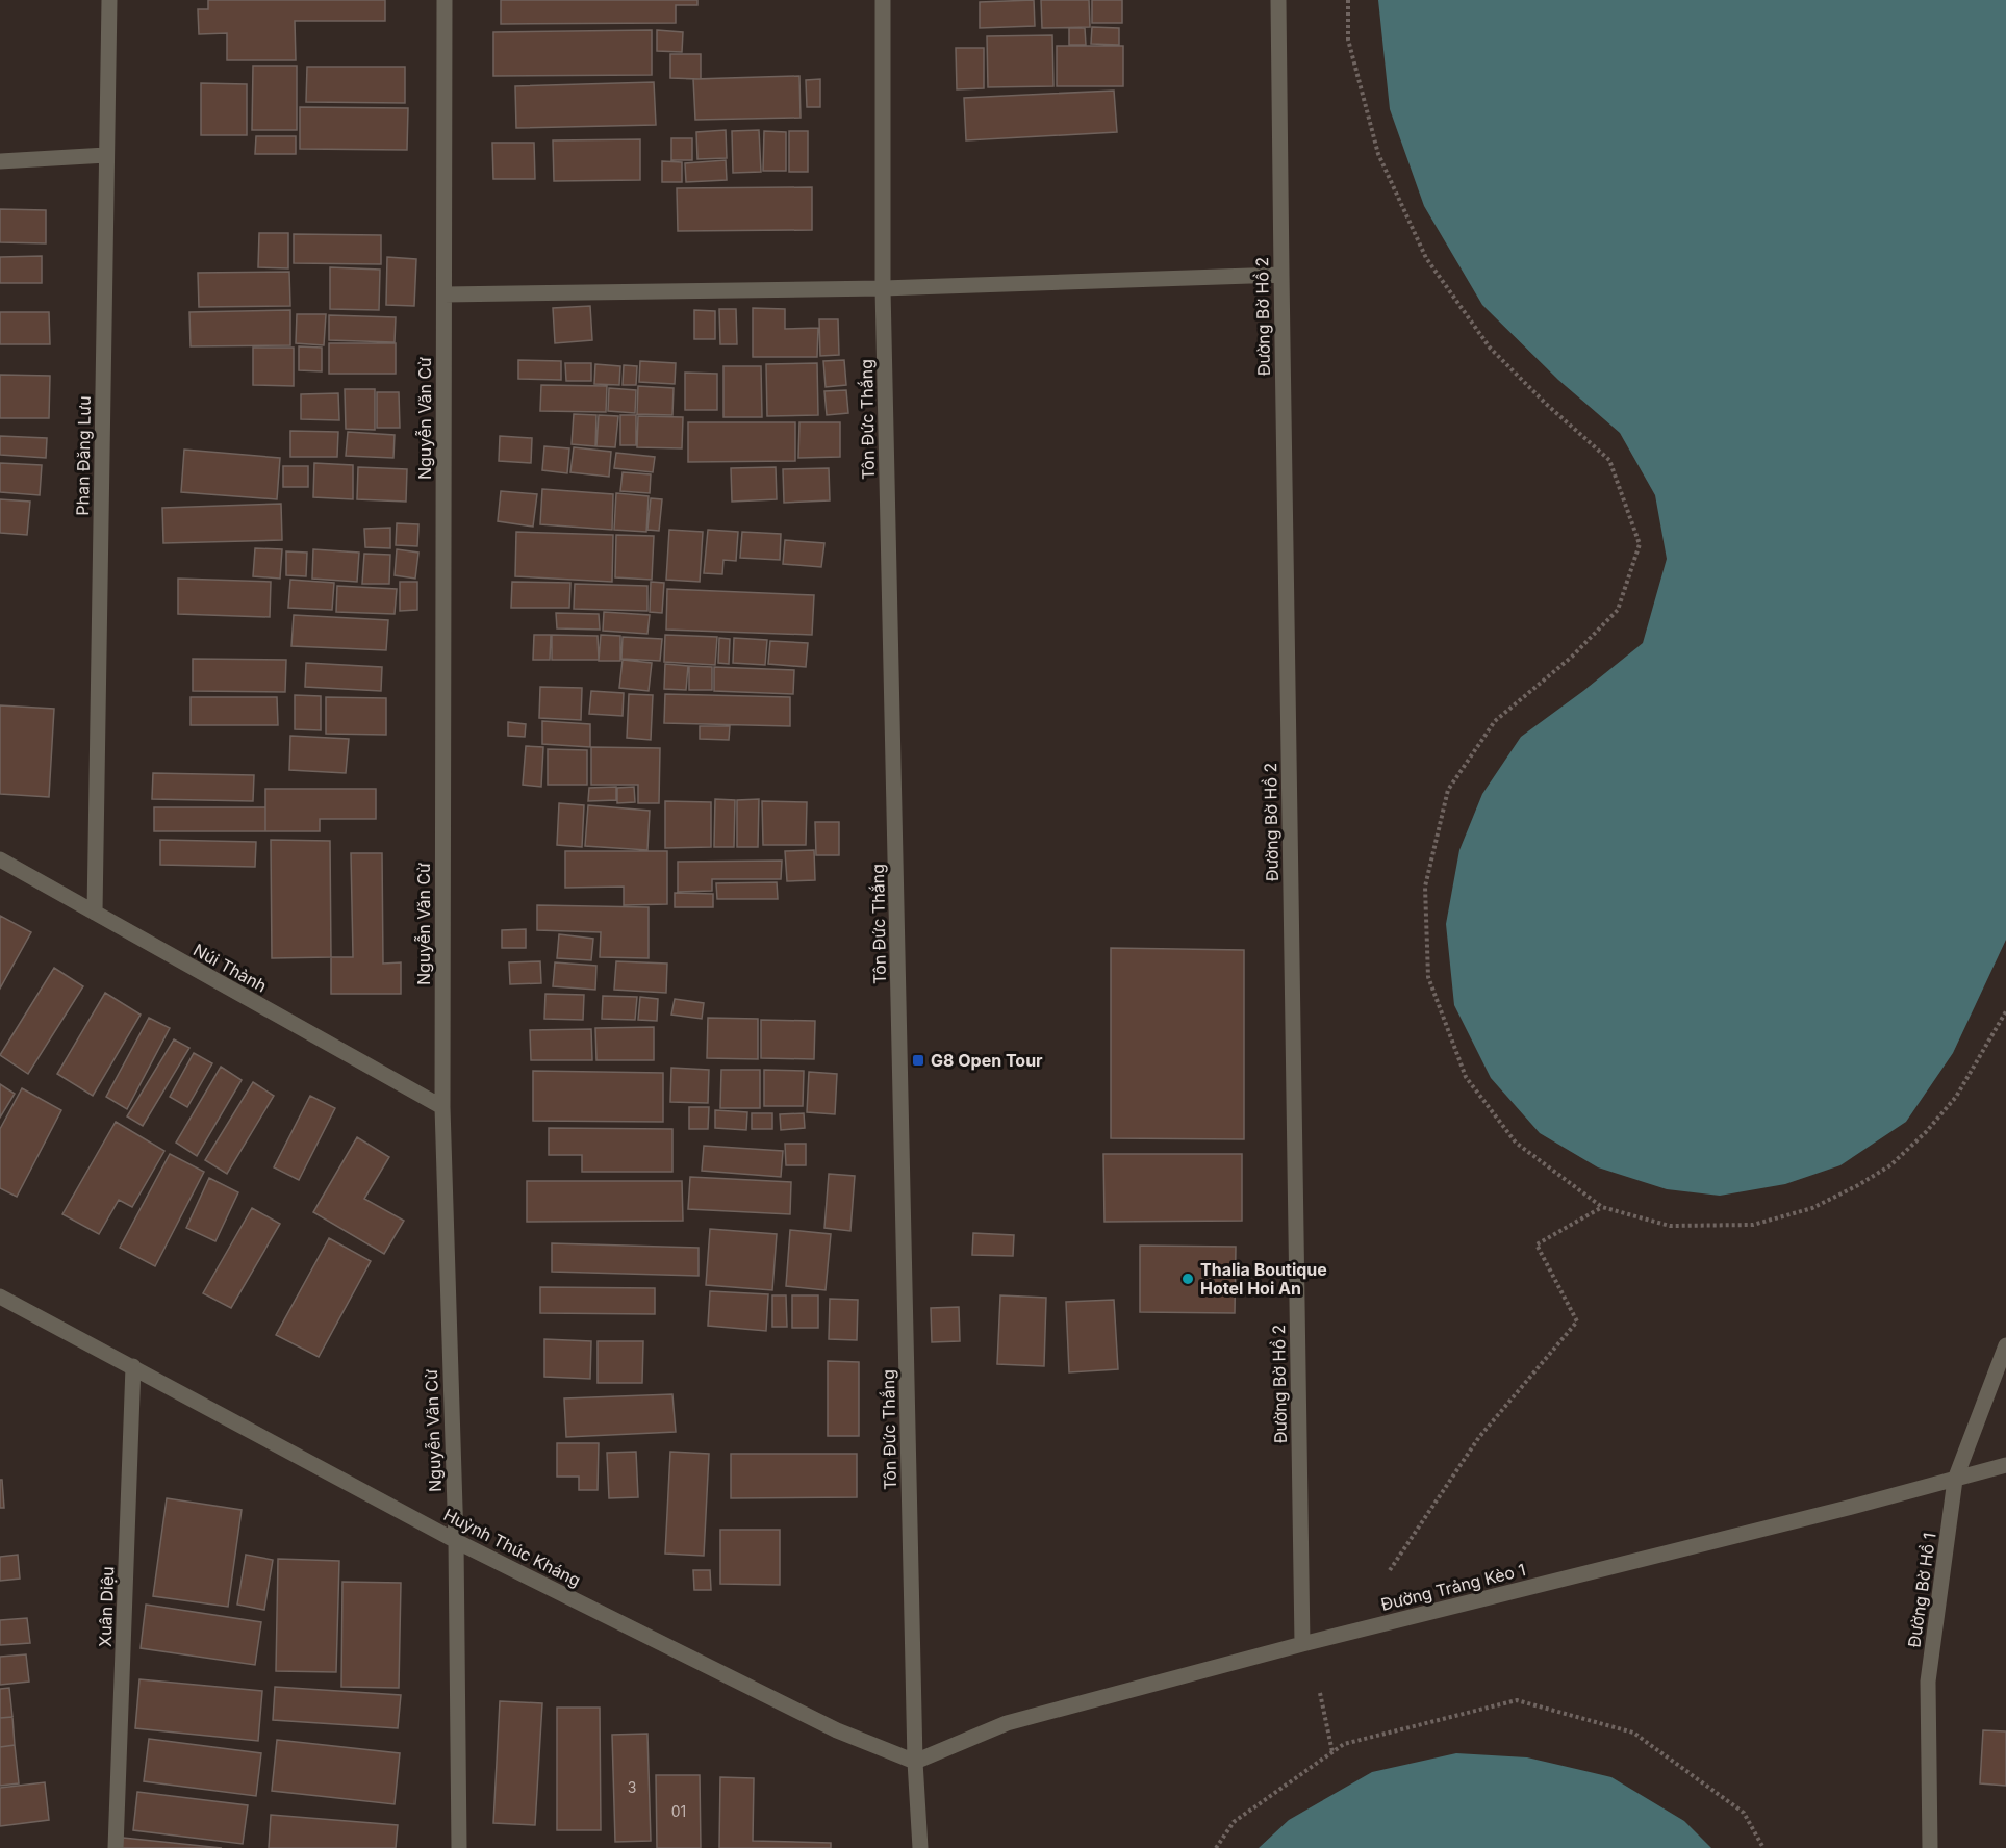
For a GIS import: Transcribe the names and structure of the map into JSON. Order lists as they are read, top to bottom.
{
  "streets": {
    "street": [
      "Đường Bờ Hồ 2",
      "Nguyễn Văn Cừ",
      "Tôn Đức Thắng",
      "Phan Đăng Lưu",
      "Núi Thành",
      "Huỳnh Thúc Kháng",
      "Đường Trảng Kèo 1",
      "Đường Bờ Hồ 1",
      "Xuân Diệu"
    ]
  },
  "crossings": [
    ["Đường Bờ Hồ 2", "Đường Trảng Kèo 1"],
    ["Nguyễn Văn Cừ", "Núi Thành"],
    ["Nguyễn Văn Cừ", "Huỳnh Thúc Kháng"],
    ["Tôn Đức Thắng", "Huỳnh Thúc Kháng"],
    ["Tôn Đức Thắng", "Đường Trảng Kèo 1"],
    ["Phan Đăng Lưu", "Núi Thành"],
    ["Huỳnh Thúc Kháng", "Đường Trảng Kèo 1"],
    ["Huỳnh Thúc Kháng", "Xuân Diệu"],
    ["Đường Trảng Kèo 1", "Đường Bờ Hồ 1"]
  ],
  "places": {
    "transit": ["G8 Open Tour"],
    "other": ["Thalia Boutique Hotel Hoi An"]
  },
  "house_numbers": ["3", "01"]
}
